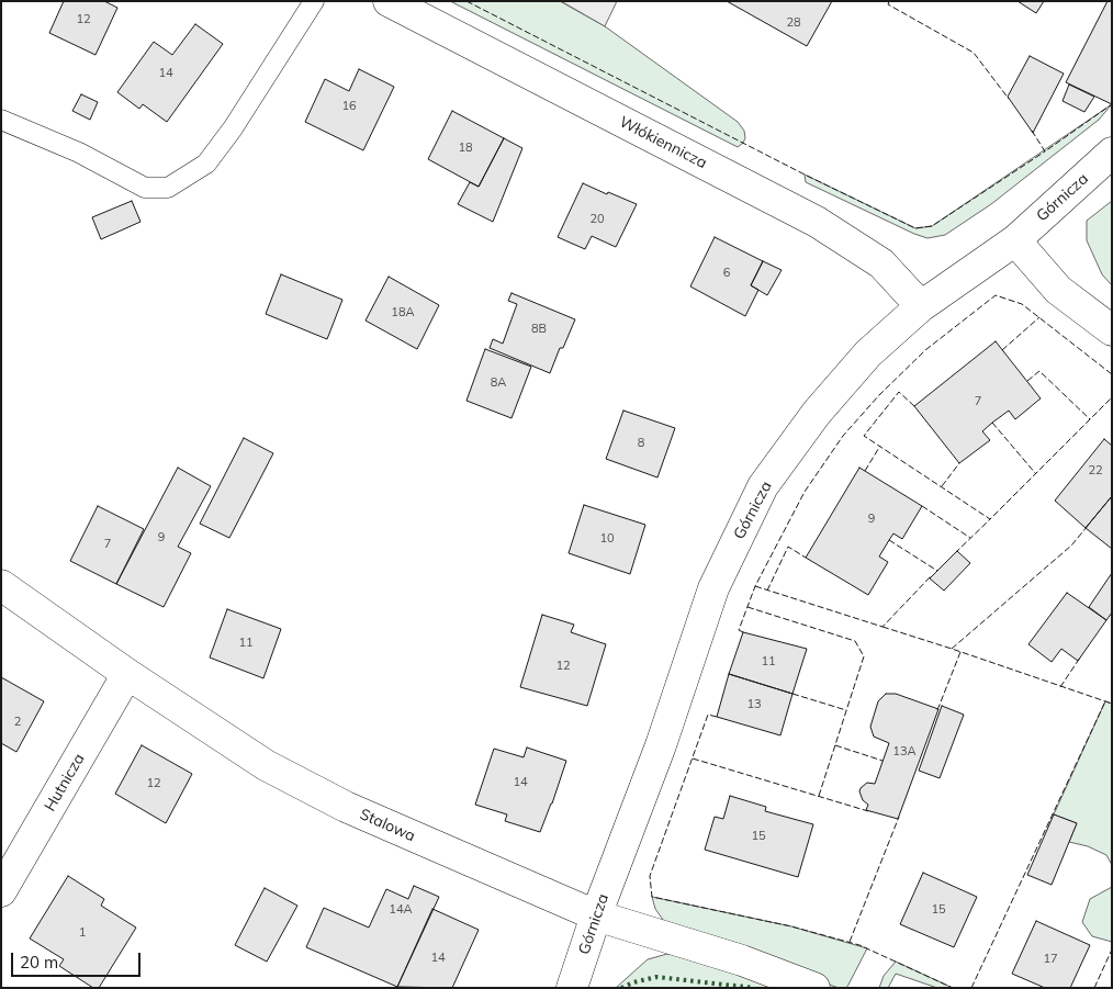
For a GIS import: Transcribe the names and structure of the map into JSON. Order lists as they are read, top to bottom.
{
  "streets": {
    "street": [
      "Włókiennicza",
      "Górnicza",
      "Hutnicza",
      "Stalowa"
    ]
  },
  "crossings": [
    ["Włókiennicza", "Górnicza"],
    ["Górnicza", "Stalowa"],
    ["Hutnicza", "Stalowa"]
  ],
  "house_numbers": [
    "12",
    "28",
    "14",
    "16",
    "18",
    "20",
    "6",
    "18A",
    "8B",
    "8A",
    "7",
    "8",
    "22",
    "9",
    "9",
    "10",
    "7",
    "11",
    "11",
    "12",
    "13",
    "2",
    "13A",
    "14",
    "12",
    "15",
    "14A",
    "15",
    "1",
    "14",
    "17"
  ],
  "scale_bar": "20 m"
}
